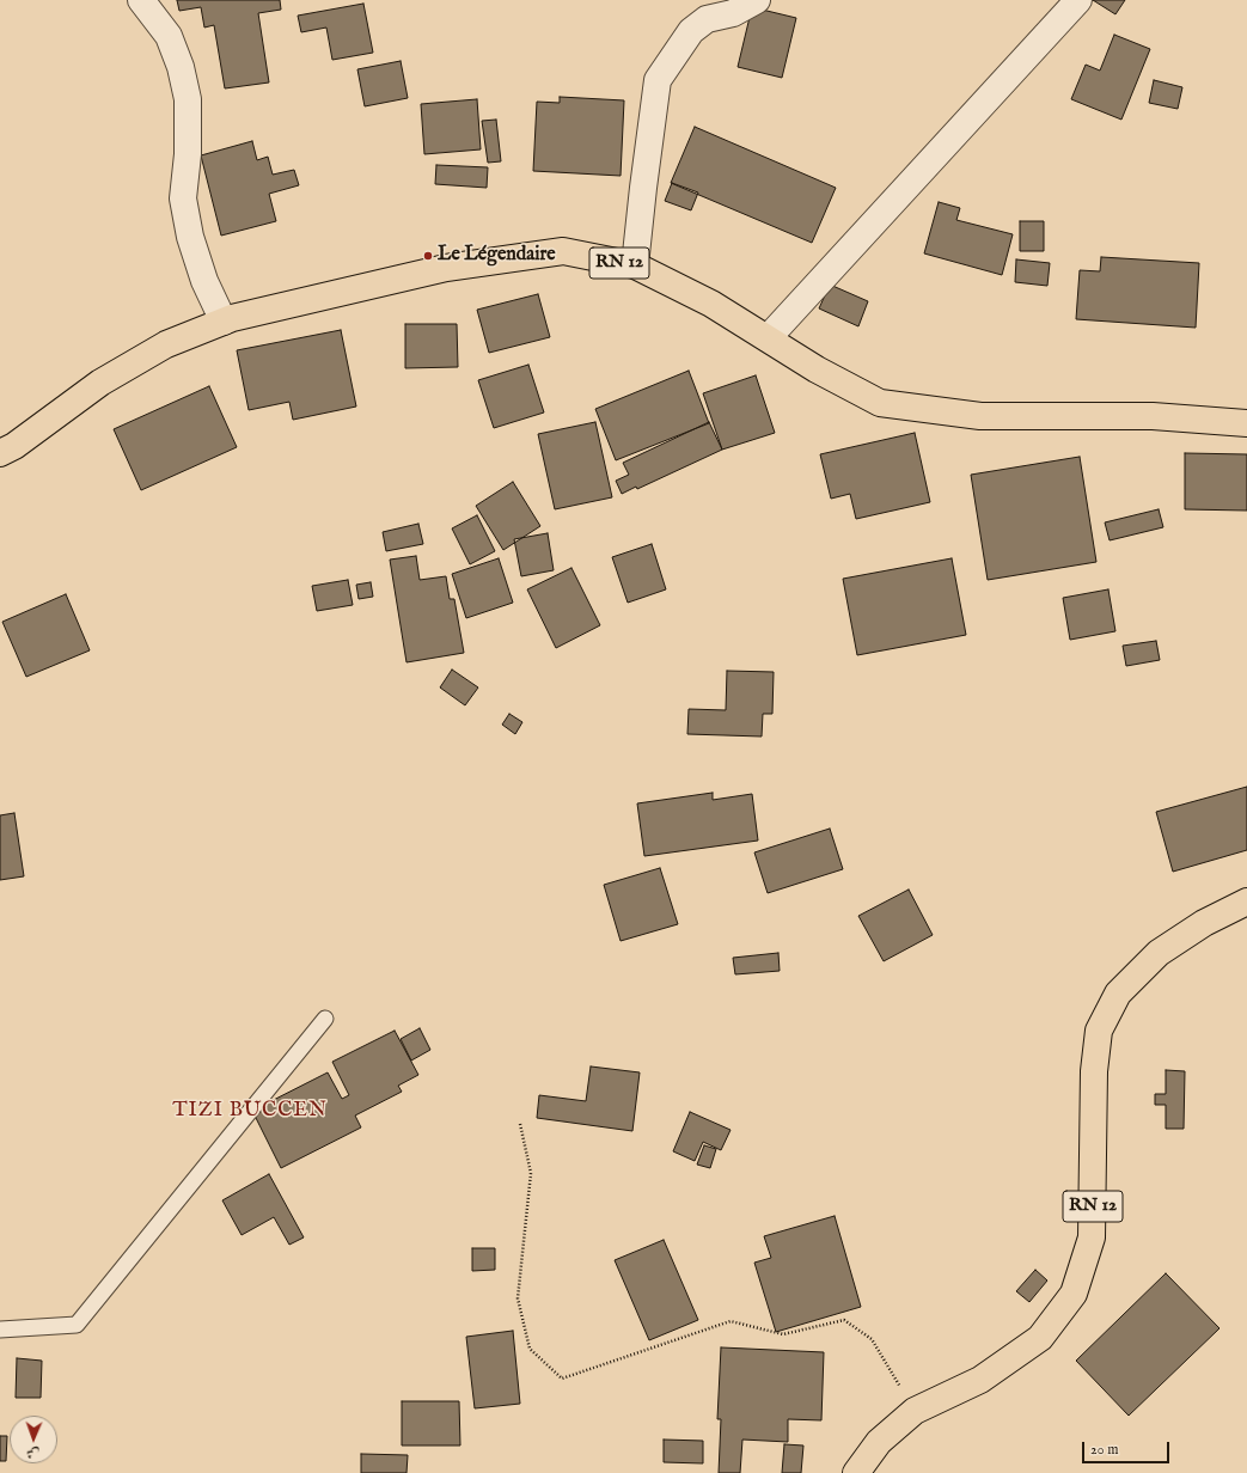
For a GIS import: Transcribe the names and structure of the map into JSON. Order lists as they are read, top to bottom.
{
  "streets": {
    "main road": ["RN 12"]
  },
  "districts": ["TIZI BUCCEN"],
  "places": ["Le Légendaire"],
  "scale_bar": "20 m",
  "north": "bottom"
}
